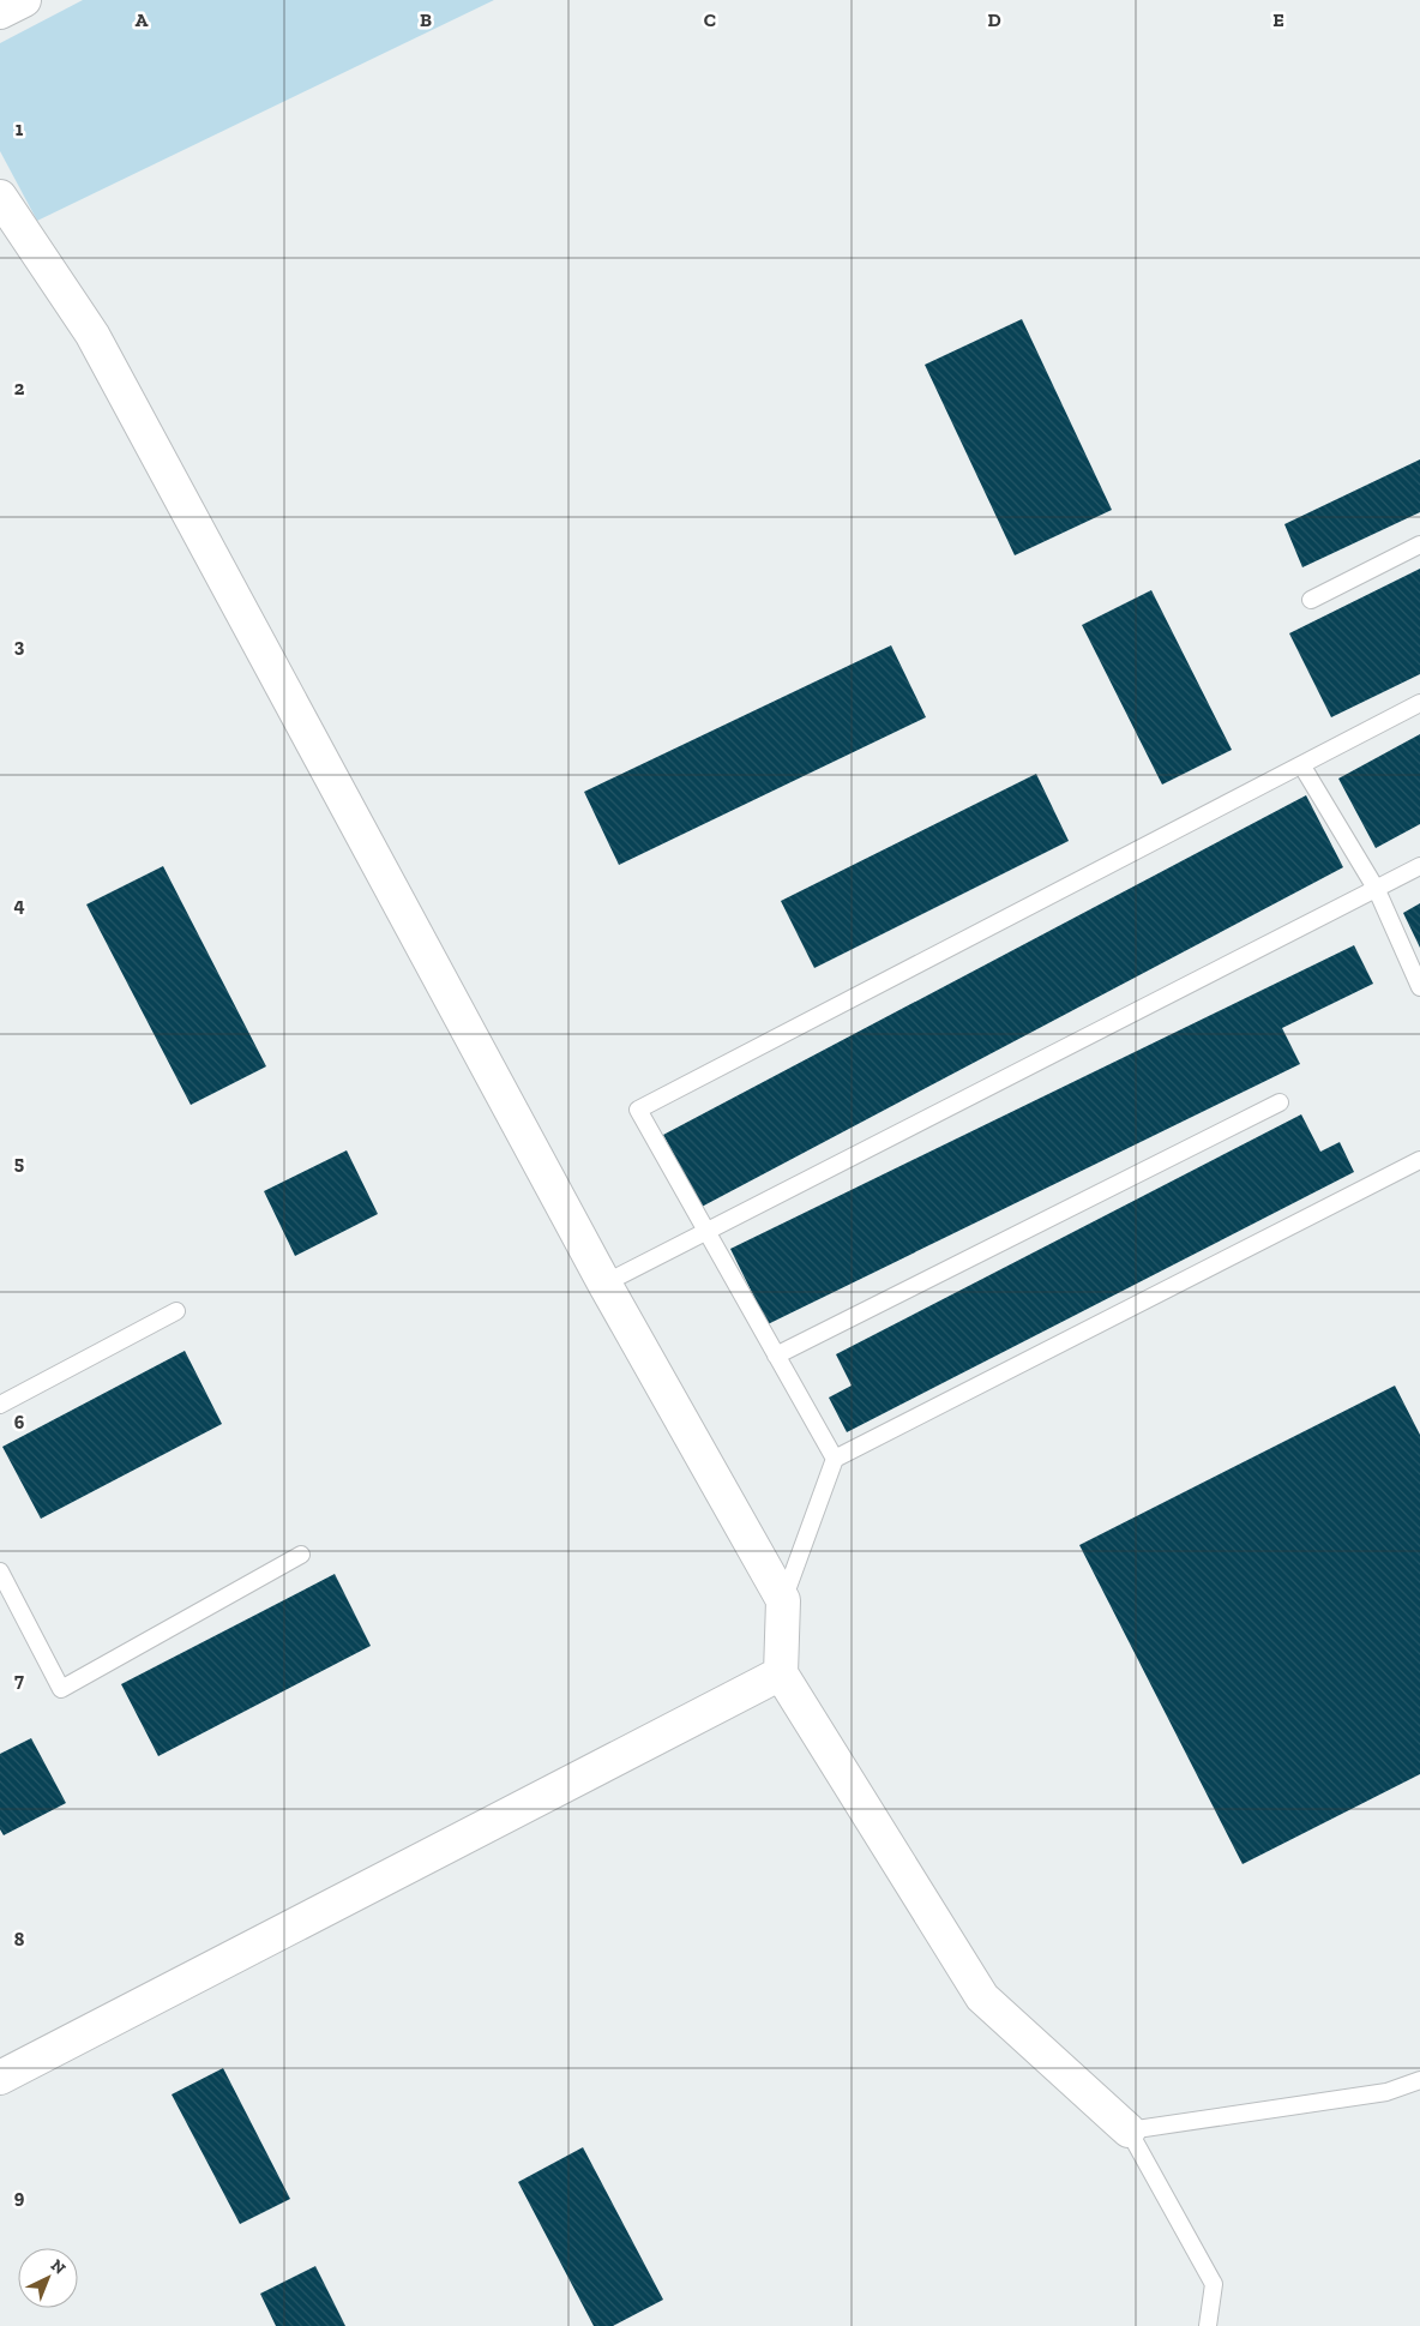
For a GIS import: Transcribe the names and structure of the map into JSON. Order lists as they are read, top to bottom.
{
  "north": "top right",
  "grid": {
    "columns": [
      "A",
      "B",
      "C",
      "D",
      "E"
    ],
    "rows": [
      "1",
      "2",
      "3",
      "4",
      "5",
      "6",
      "7",
      "8",
      "9"
    ]
  }
}
